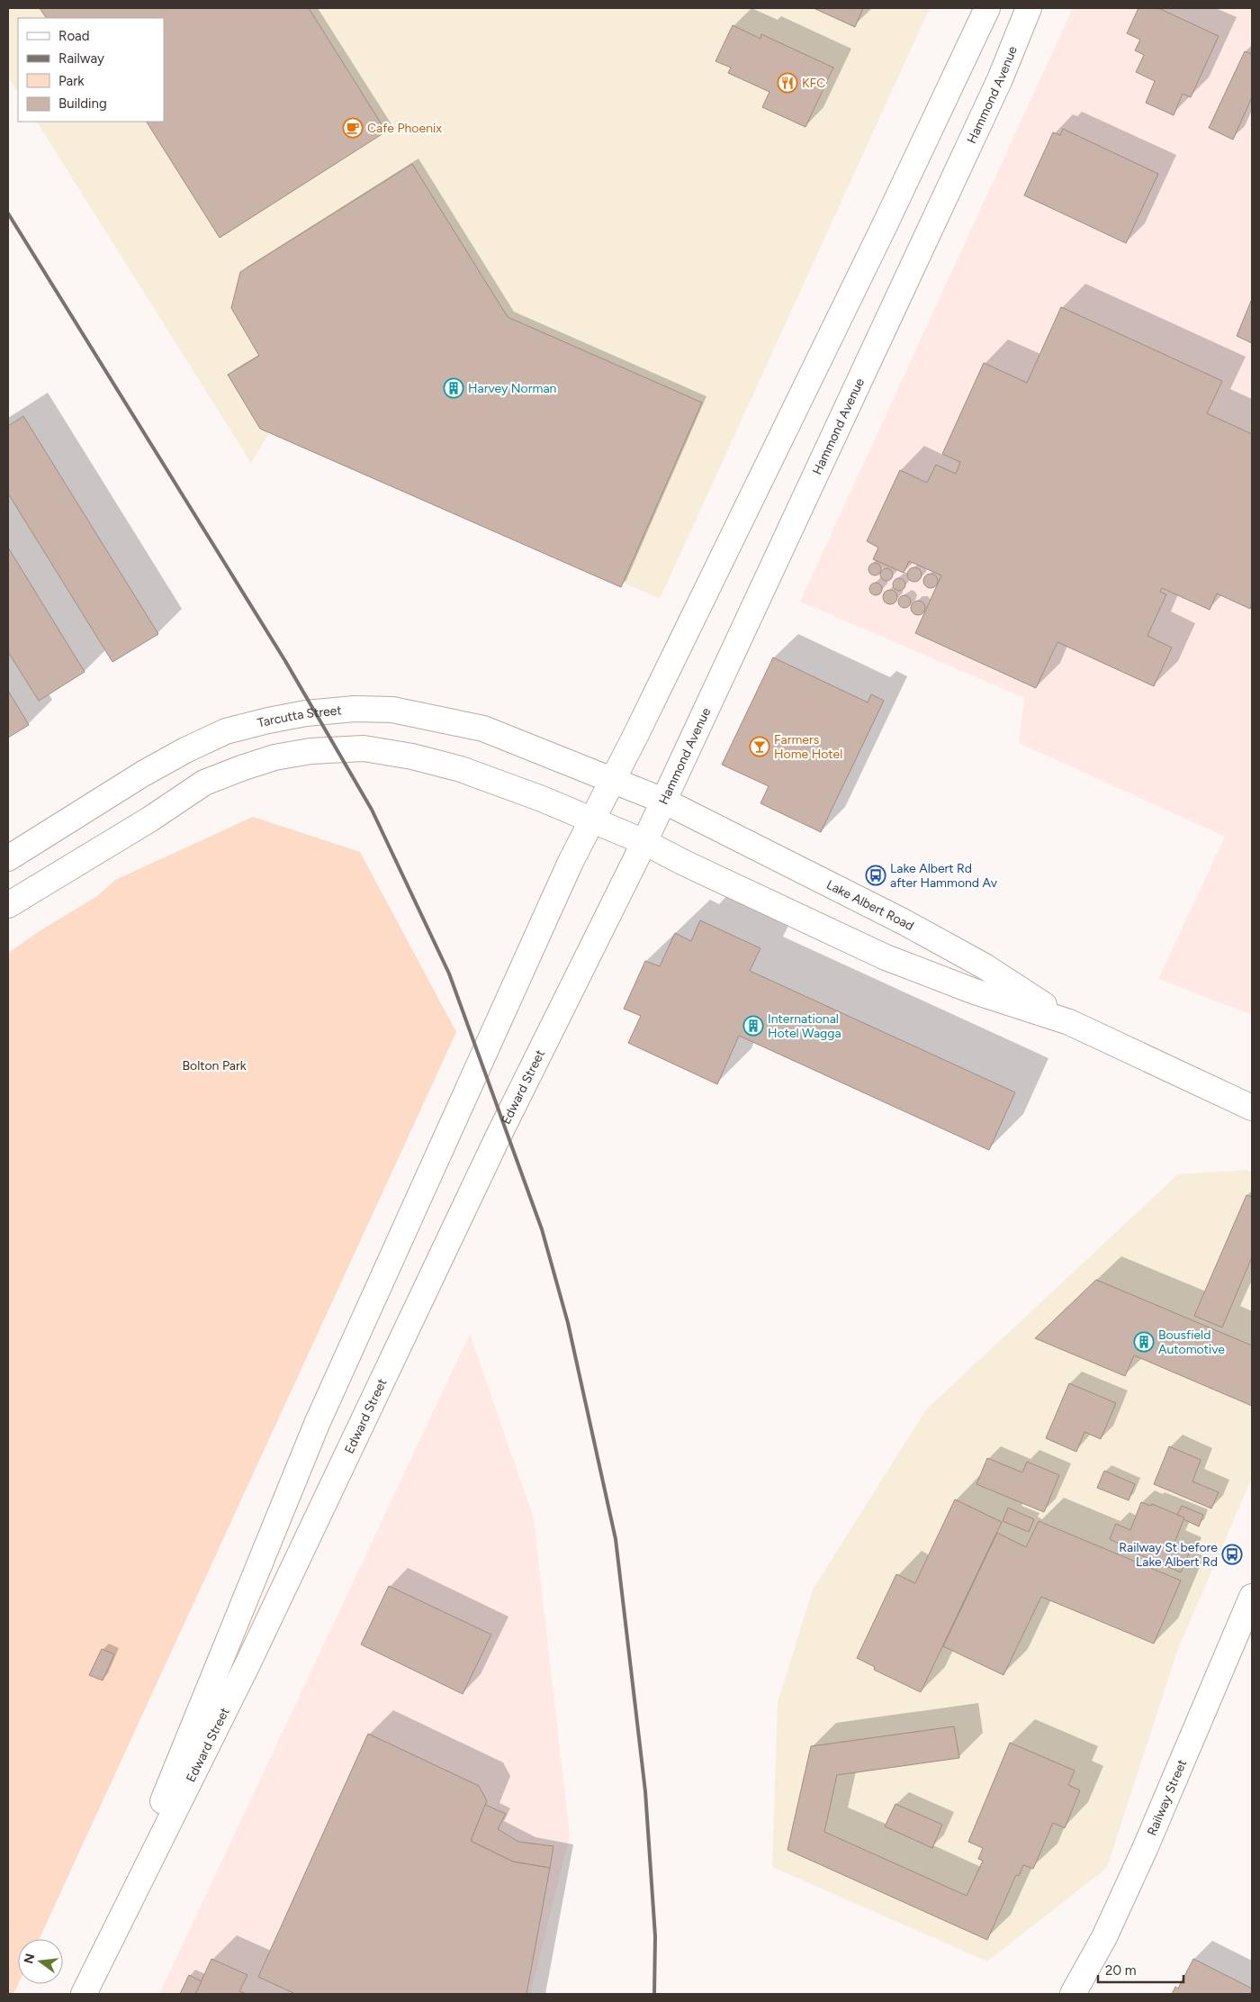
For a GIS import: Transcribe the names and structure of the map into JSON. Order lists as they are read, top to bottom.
{
  "streets": {
    "main road": [
      "Hammond Avenue",
      "Tarcutta Street",
      "Lake Albert Road",
      "Edward Street",
      "Railway Street"
    ]
  },
  "crossings": [
    ["Hammond Avenue", "Tarcutta Street"],
    ["Hammond Avenue", "Lake Albert Road"],
    ["Hammond Avenue", "Edward Street"],
    ["Tarcutta Street", "Lake Albert Road"],
    ["Lake Albert Road", "Edward Street"]
  ],
  "parks": ["Bolton Park"],
  "places": {
    "restaurant": ["KFC"],
    "cafe": ["Cafe Phoenix"],
    "building": ["Harvey Norman", "International Hotel Wagga", "Bousfield Automotive"],
    "bar": ["Farmers Home Hotel"],
    "bus stop": ["Lake Albert Rd after Hammond Av", "Railway St before Lake Albert Rd"]
  },
  "legend": [
    "Road",
    "Railway",
    "Park",
    "Building"
  ],
  "scale_bar": "20 m",
  "north": "left"
}
